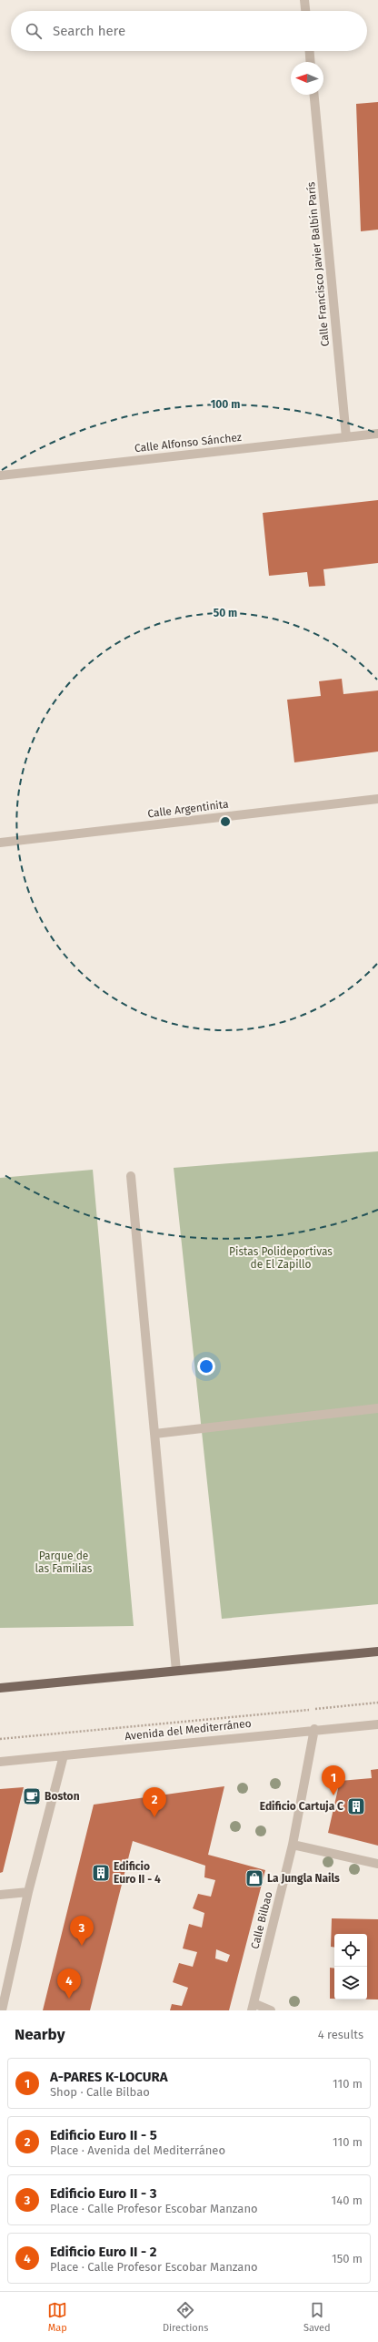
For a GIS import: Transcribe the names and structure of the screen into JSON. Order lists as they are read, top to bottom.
{
  "streets": {
    "street": [
      "Calle Francisco Javier Balbín París",
      "Calle Alfonso Sánchez",
      "Calle Argentinita",
      "Avenida del Mediterráneo",
      "Calle Bilbao"
    ]
  },
  "crossings": [
    ["Calle Francisco Javier Balbín París", "Calle Alfonso Sánchez"],
    ["Avenida del Mediterráneo", "Calle Bilbao"]
  ],
  "parks": ["Pistas Polideportivas de El Zapillo", "Parque de las Familias"],
  "places": {
    "cafe": ["Boston"],
    "building": ["Edificio Cartuja C", "Edificio Euro II - 4"],
    "shop": ["La Jungla Nails"]
  },
  "north": "left",
  "page": {
    "search": "Search here",
    "pins": [
      "1",
      "2",
      "3",
      "4"
    ],
    "heading": ["Nearby", "4 results"],
    "list": [
      {
        "mark": "1",
        "name": "A-PARES K-LOCURA",
        "note": "Shop · Calle Bilbao",
        "value": "110 m"
      },
      {
        "mark": "2",
        "name": "Edificio Euro II - 5",
        "note": "Place · Avenida del Mediterráneo",
        "value": "110 m"
      },
      {
        "mark": "3",
        "name": "Edificio Euro II - 3",
        "note": "Place · Calle Profesor Escobar Manzano",
        "value": "140 m"
      },
      {
        "mark": "4",
        "name": "Edificio Euro II - 2",
        "note": "Place · Calle Profesor Escobar Manzano",
        "value": "150 m"
      }
    ],
    "nav": ["Map", "Directions", "Saved"]
  },
  "rings": ["100 m", "50 m"]
}
